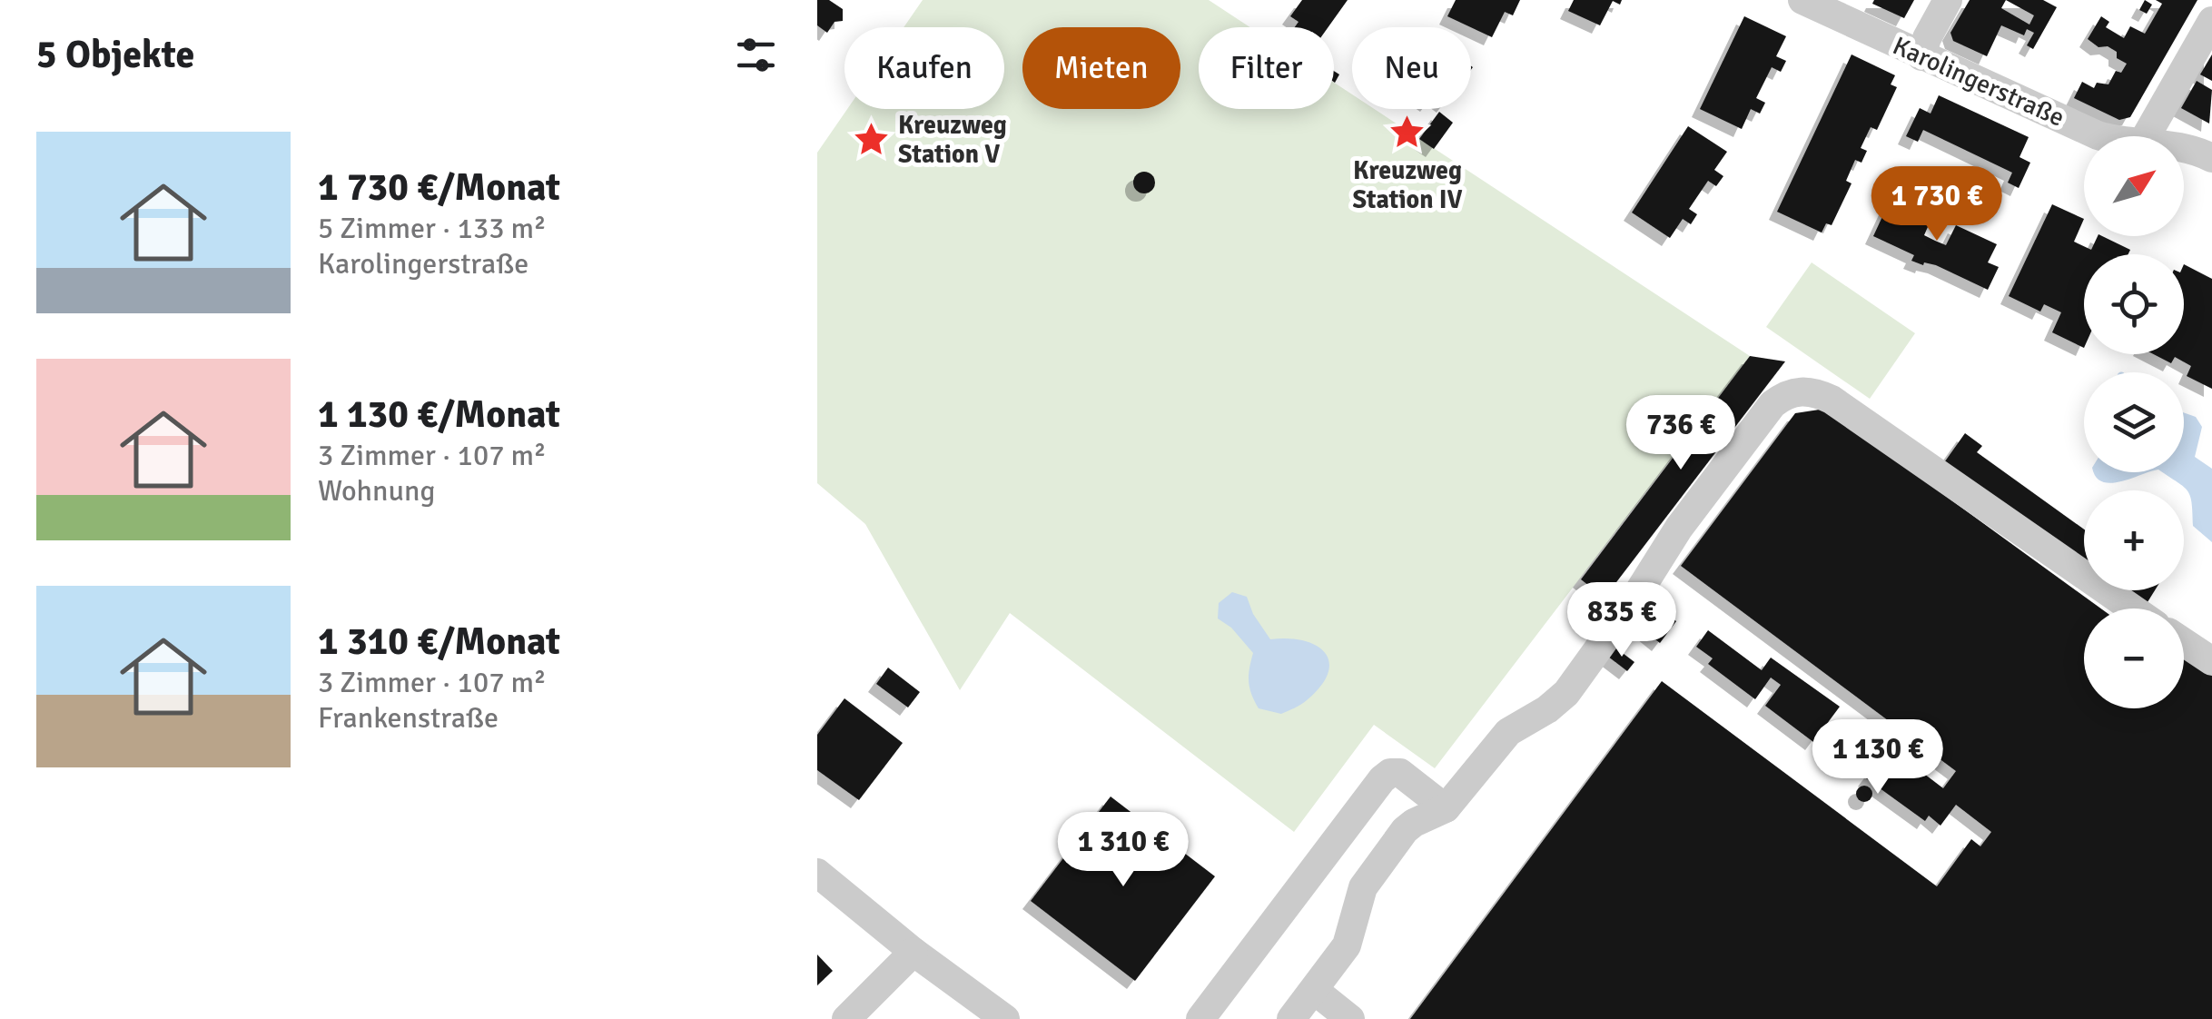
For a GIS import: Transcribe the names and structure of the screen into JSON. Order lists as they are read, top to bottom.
{
  "streets": {
    "street": ["Karolingerstraße"]
  },
  "places": {
    "place": ["Kreuzweg Station IV", "Kreuzweg Station V"]
  },
  "north": "top right",
  "page": {
    "heading": "5 Objekte",
    "chip": [
      "Kaufen",
      "Mieten",
      "Filter",
      "Neu"
    ],
    "list": [
      {
        "name": "1 730 €/Monat",
        "note": "5 Zimmer · 133 m² · Karolingerstraße"
      },
      {
        "name": "1 130 €/Monat",
        "note": "3 Zimmer · 107 m² · Wohnung"
      },
      {
        "name": "1 310 €/Monat",
        "note": "3 Zimmer · 107 m² · Frankenstraße"
      }
    ],
    "map_buttons": ["+", "−"],
    "price": [
      "1 730 €",
      "736 €",
      "835 €",
      "1 130 €",
      "1 310 €"
    ]
  }
}
